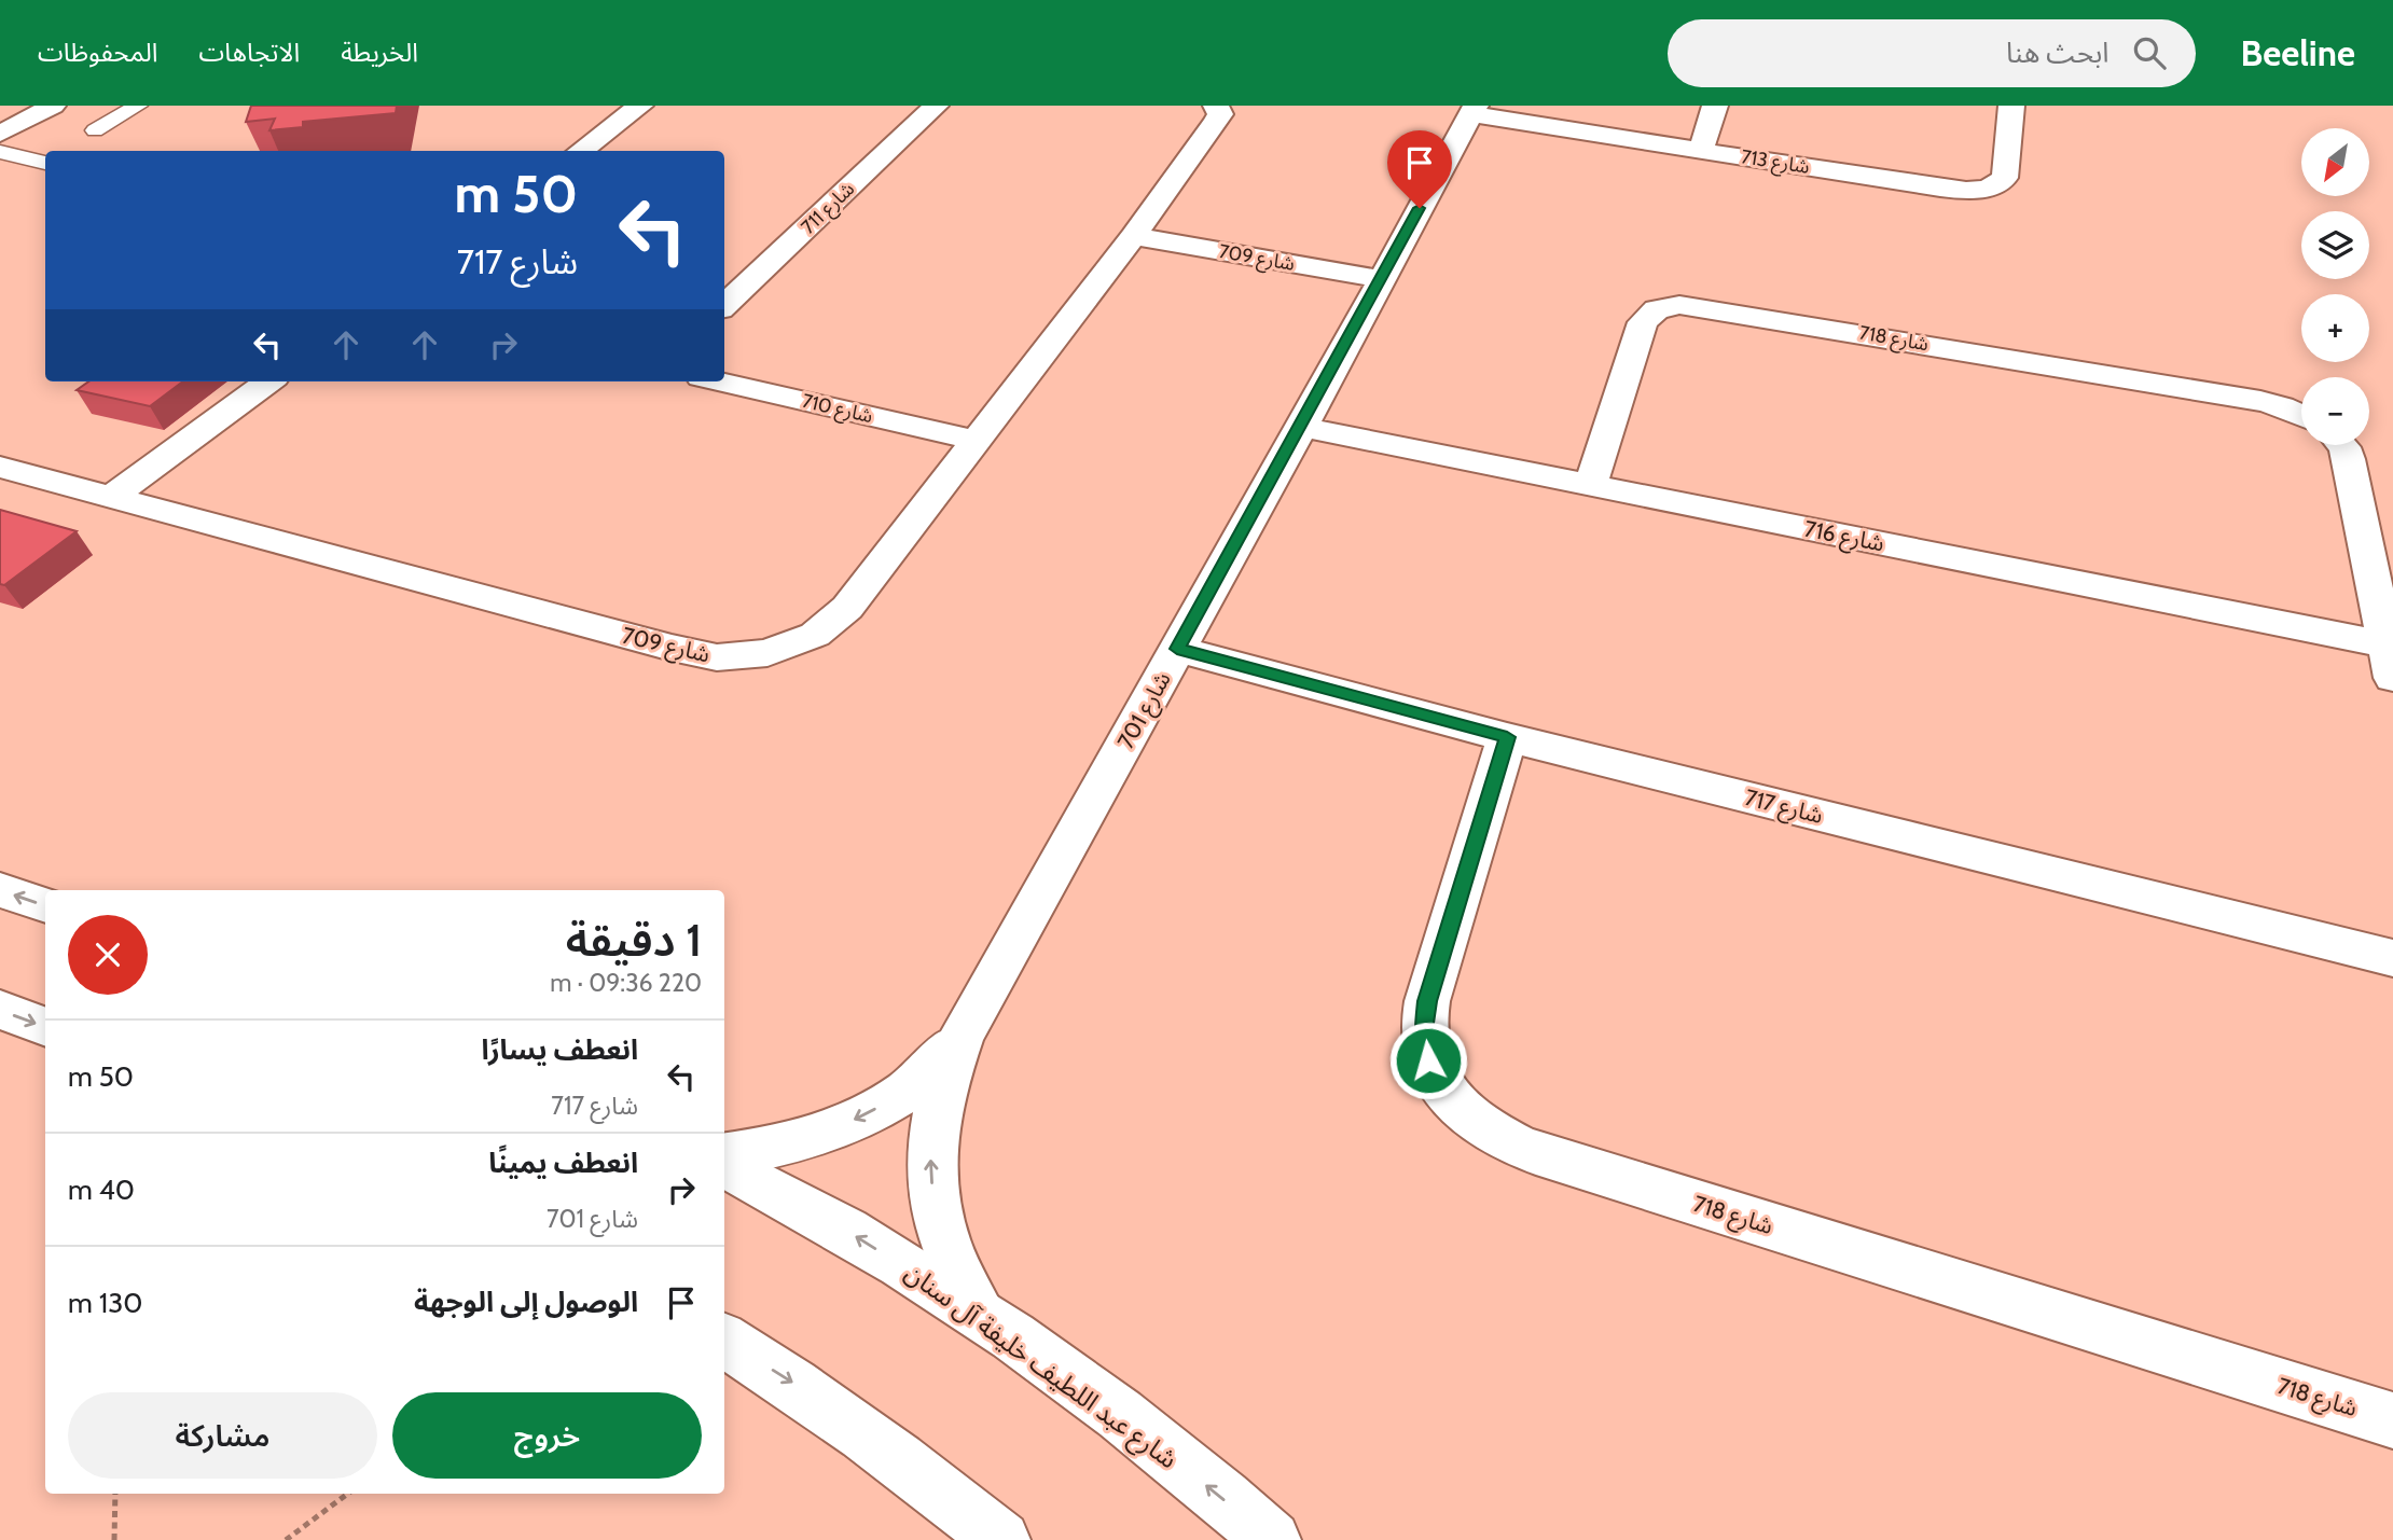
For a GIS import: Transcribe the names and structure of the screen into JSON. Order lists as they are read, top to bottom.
{
  "streets": {
    "street": [
      "شارع 713",
      "شارع 711",
      "شارع 709",
      "شارع 718",
      "شارع 710",
      "شارع 716",
      "شارع 701",
      "شارع 717",
      "شارع عبد اللطيف خليفة آل سنان"
    ]
  },
  "crossings": [
    ["شارع 713", "شارع 701"],
    ["شارع 709", "شارع 710"],
    ["شارع 709", "شارع 701"],
    ["شارع 718", "شارع 716"],
    ["شارع 718", "شارع 717"],
    ["شارع 716", "شارع 701"],
    ["شارع 701", "شارع 717"],
    ["شارع 701", "شارع عبد اللطيف خليفة آل سنان"]
  ],
  "north": "bottom left",
  "page": {
    "header": "Beeline",
    "search": "ابحث هنا",
    "nav": ["الخريطة", "الاتجاهات", "المحفوظات"],
    "map_buttons": ["+", "−"],
    "turn": ["50 m", "شارع 717"],
    "heading": ["1 دقيقة", "220 m · 09:36"],
    "list": [
      {
        "name": "انعطف يسارًا",
        "note": "شارع 717",
        "value": "50 m"
      },
      {
        "name": "انعطف يمينًا",
        "note": "شارع 701",
        "value": "40 m"
      },
      {
        "name": "الوصول إلى الوجهة",
        "value": "130 m"
      }
    ],
    "buttons": ["خروج", "مشاركة"]
  }
}
